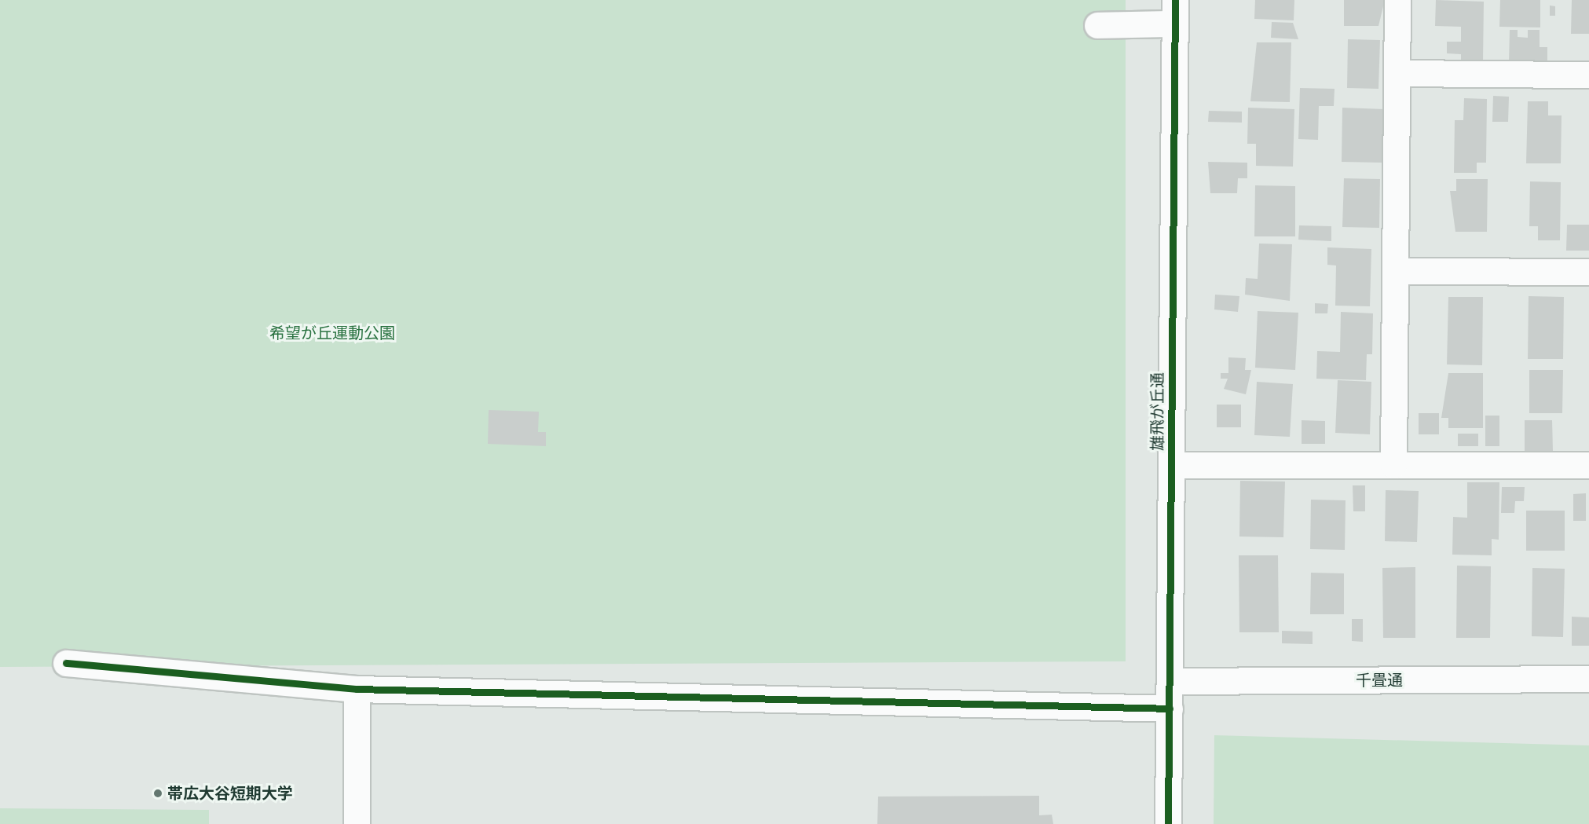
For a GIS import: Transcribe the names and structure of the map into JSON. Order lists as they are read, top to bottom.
{
  "streets": {
    "street": ["雄飛が丘通", "千畳通"]
  },
  "crossings": [
    ["雄飛が丘通", "千畳通"]
  ],
  "parks": ["希望が丘運動公園"],
  "places": ["帯広大谷短期大学"]
}
